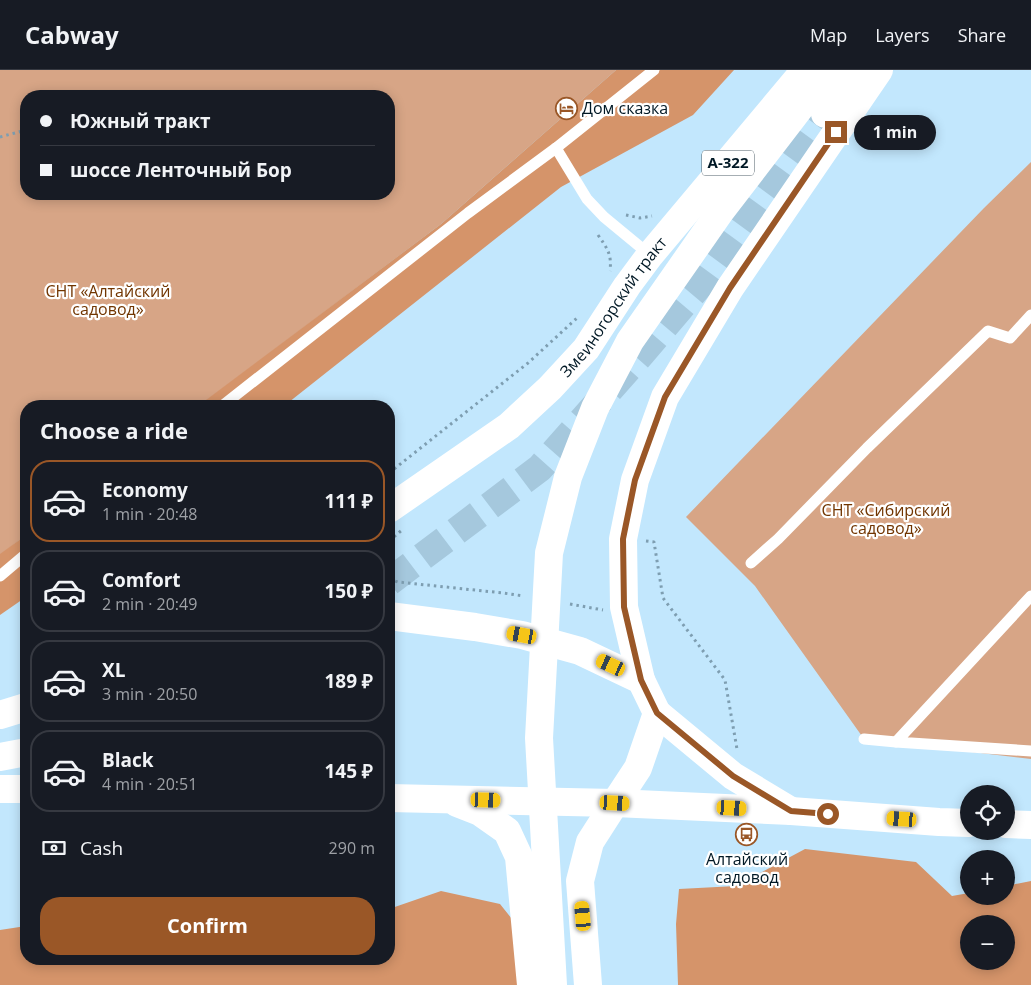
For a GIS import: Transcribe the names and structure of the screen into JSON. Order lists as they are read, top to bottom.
{
  "streets": {
    "main road": ["А-322", "Змеиногорский тракт"]
  },
  "parks": ["СНТ «Алтайский садовод»", "СНТ «Сибирский садовод»"],
  "places": {
    "hotel": ["Дом сказка"],
    "bus stop": ["Алтайский садовод"]
  },
  "page": {
    "header": "Cabway",
    "nav": ["Map", "Layers", "Share"],
    "banner": ["Южный тракт", "шоссе Ленточный Бор"],
    "bubble": "1 min",
    "heading": "Choose a ride",
    "list": [
      {
        "name": "Economy",
        "note": "1 min · 20:48",
        "value": "111 ₽"
      },
      {
        "name": "Comfort",
        "note": "2 min · 20:49",
        "value": "150 ₽"
      },
      {
        "name": "XL",
        "note": "3 min · 20:50",
        "value": "189 ₽"
      },
      {
        "name": "Black",
        "note": "4 min · 20:51",
        "value": "145 ₽"
      }
    ],
    "map_buttons": ["+", "−"],
    "pay": ["Cash", "290 m"],
    "buttons": "Confirm"
  }
}
